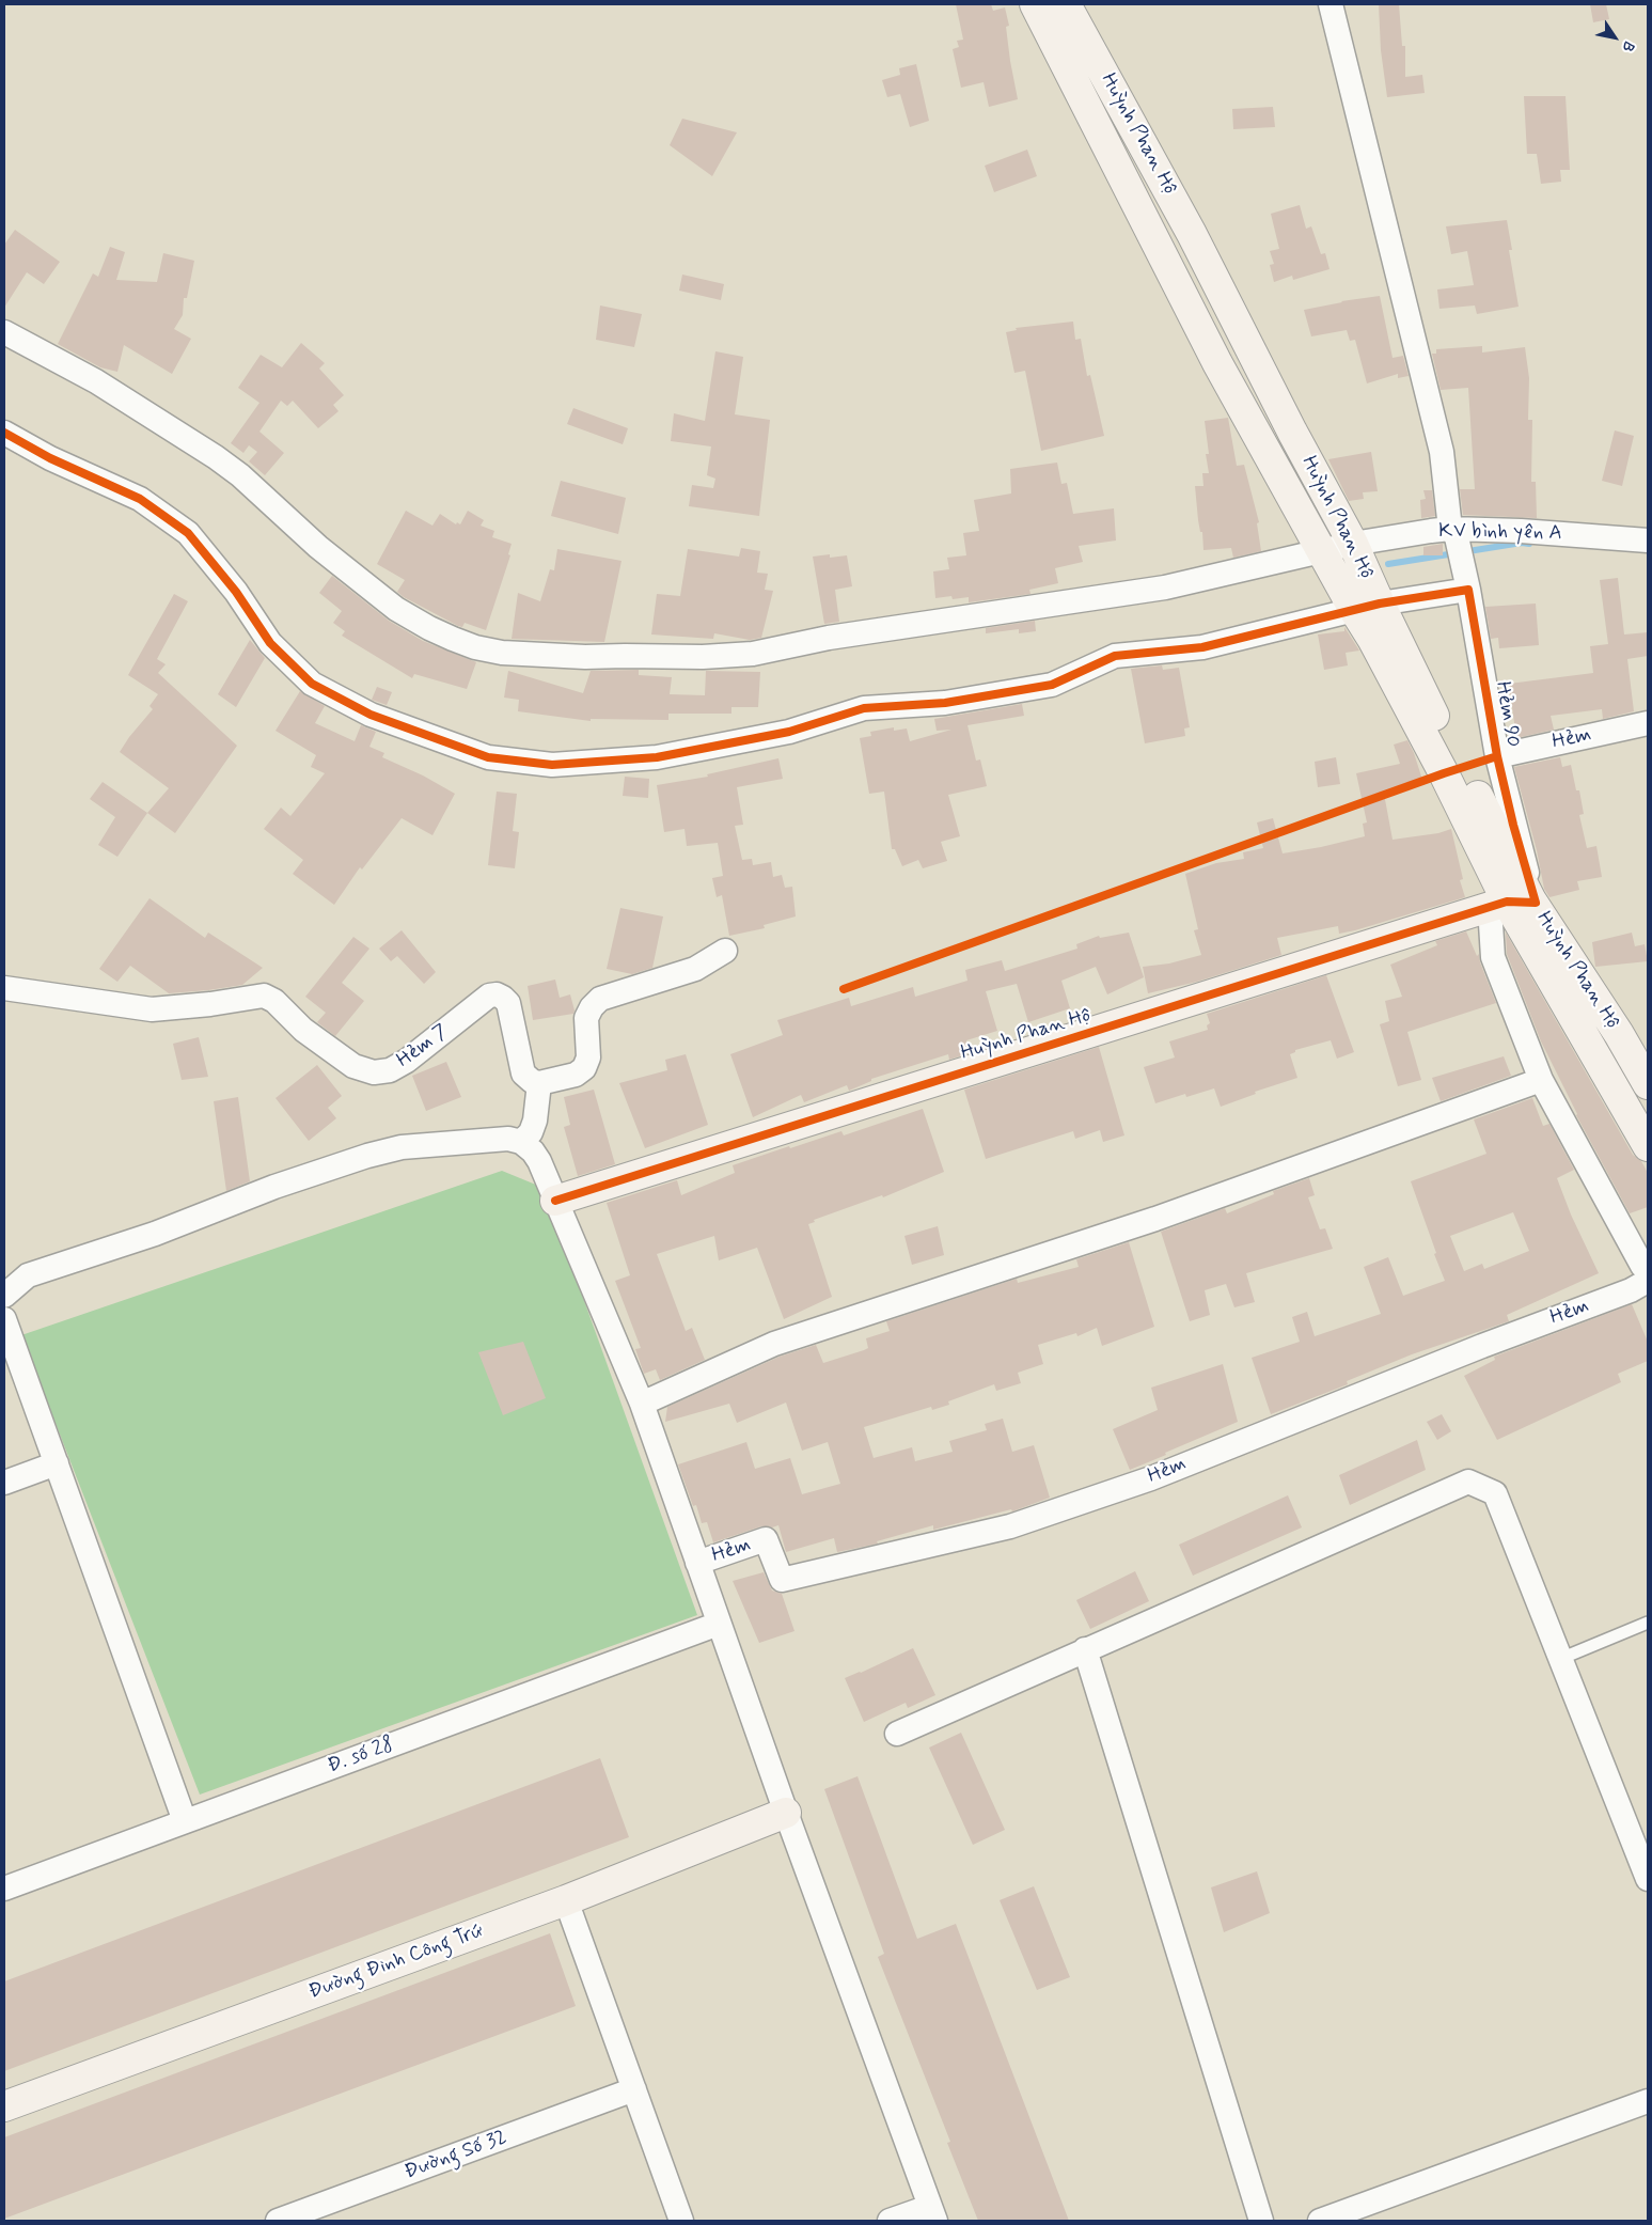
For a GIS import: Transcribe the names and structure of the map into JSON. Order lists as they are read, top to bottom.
{
  "streets": {
    "street": [
      "Huỳnh Phan Hộ",
      "KV bình yên A",
      "Hẻm 90",
      "Hẻm",
      "Hẻm 7",
      "Đ. số 28",
      "Đường Đinh Công Trứ",
      "Đường Số 32"
    ]
  },
  "crossings": [
    ["Huỳnh Phan Hộ", "KV bình yên A"],
    ["Huỳnh Phan Hộ", "Hẻm 90"],
    ["KV bình yên A", "Hẻm 90"],
    ["Hẻm 90", "Hẻm"]
  ],
  "north": "bottom right"
}
